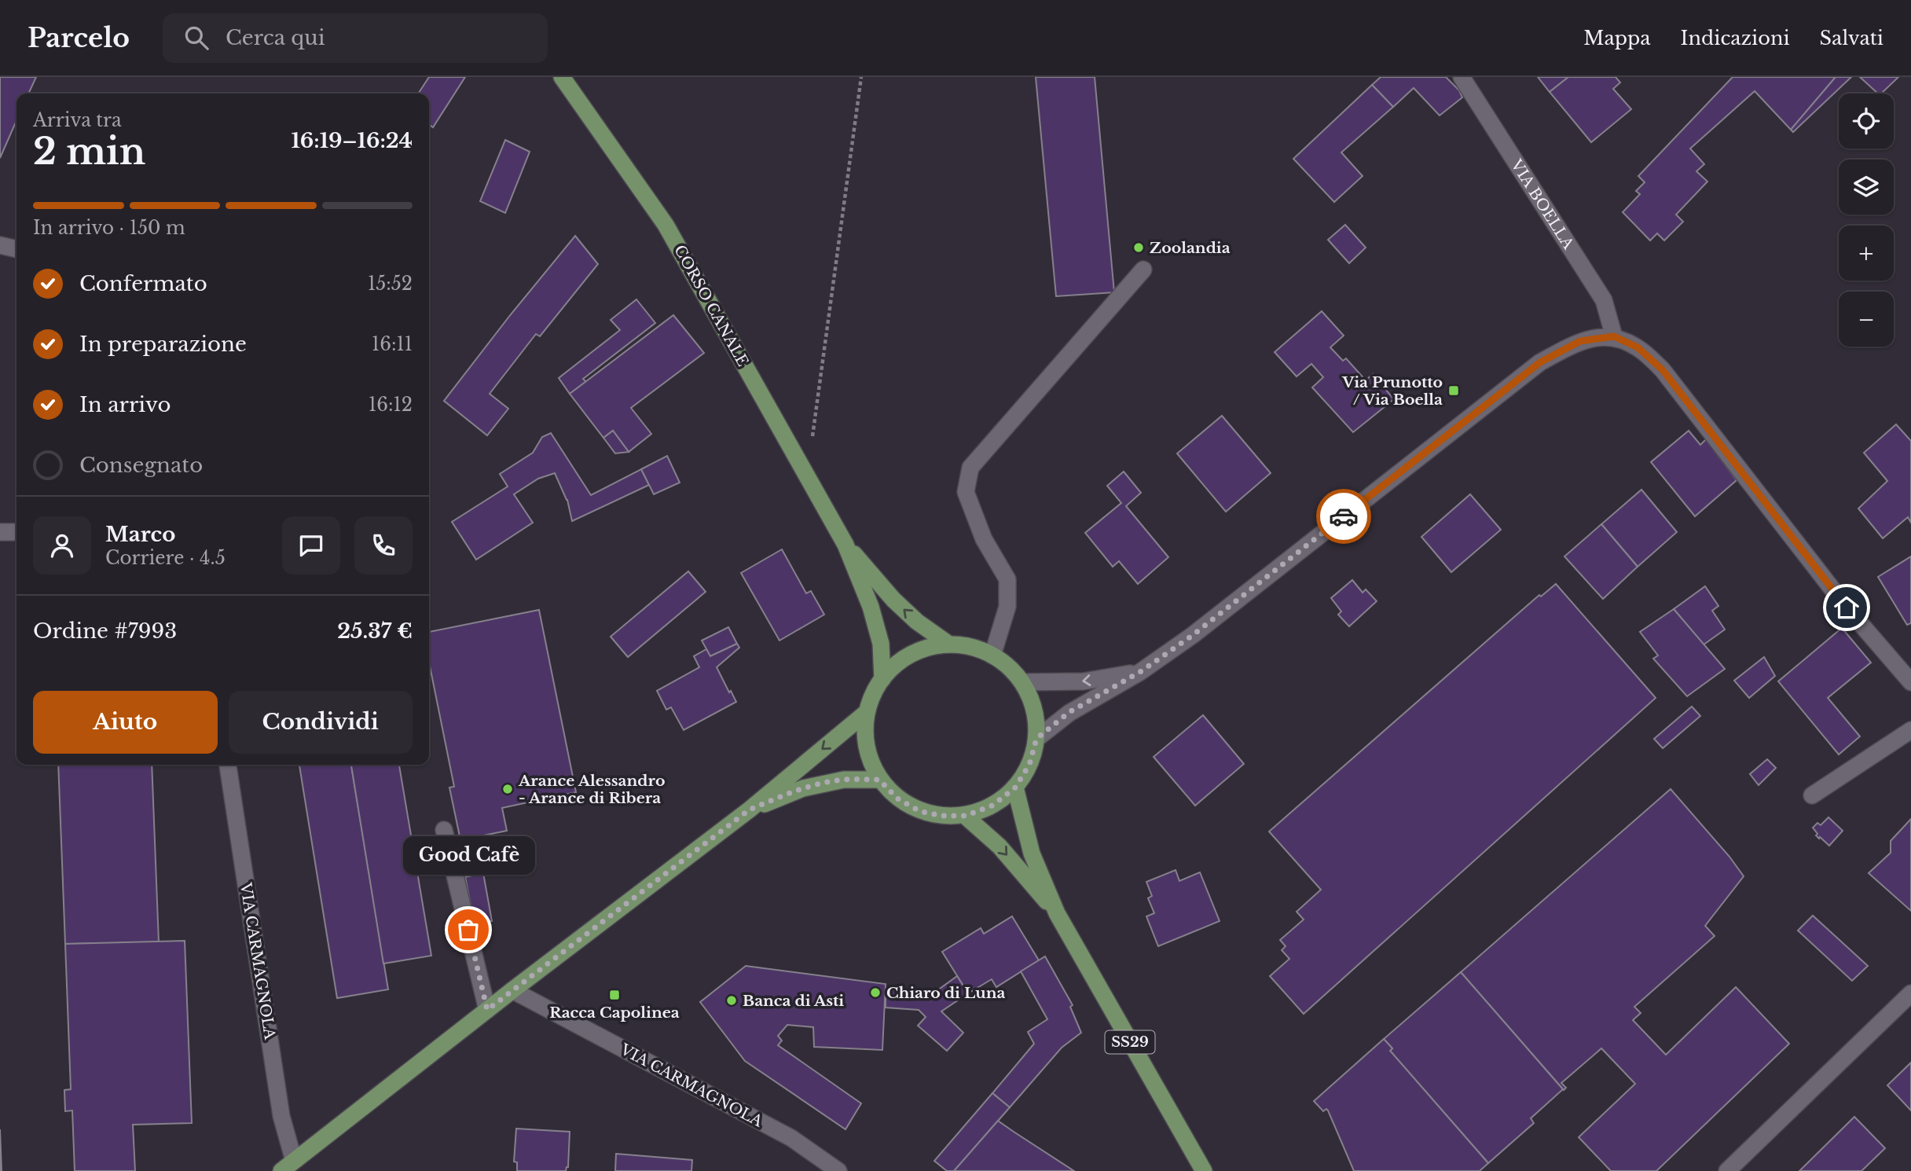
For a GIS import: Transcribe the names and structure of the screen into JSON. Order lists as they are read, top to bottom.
{
  "streets": {
    "main road": ["CORSO CANALE", "VIA CARMAGNOLA", "SS29"],
    "street": ["VIA BOELLA"]
  },
  "crossings": [
    ["CORSO CANALE", "VIA CARMAGNOLA"],
    ["CORSO CANALE", "SS29"],
    ["VIA CARMAGNOLA", "SS29"]
  ],
  "places": {
    "other": [
      "Zoolandia",
      "Arance Alessandro - Arance di Ribera",
      "Good Cafè",
      "Chiaro di Luna",
      "Banca di Asti"
    ],
    "transit": ["Via Prunotto / Via Boella", "Racca Capolinea"]
  },
  "page": {
    "header": "Parcelo",
    "search": "Cerca qui",
    "nav": ["Mappa", "Indicazioni", "Salvati"],
    "map_buttons": ["+", "−"],
    "heading": ["2 min", "Arriva tra", "16:19–16:24"],
    "panel": [
      "Marco",
      "Corriere · 4.5",
      "Ordine #7993",
      "25.37 €"
    ],
    "bar": "In arrivo · 150 m",
    "list": [
      ["Confermato", "15:52"],
      ["In preparazione", "16:11"],
      ["In arrivo", "16:12"],
      "Consegnato"
    ],
    "buttons": ["Aiuto", "Condividi"],
    "bubble": "Good Cafè"
  }
}
